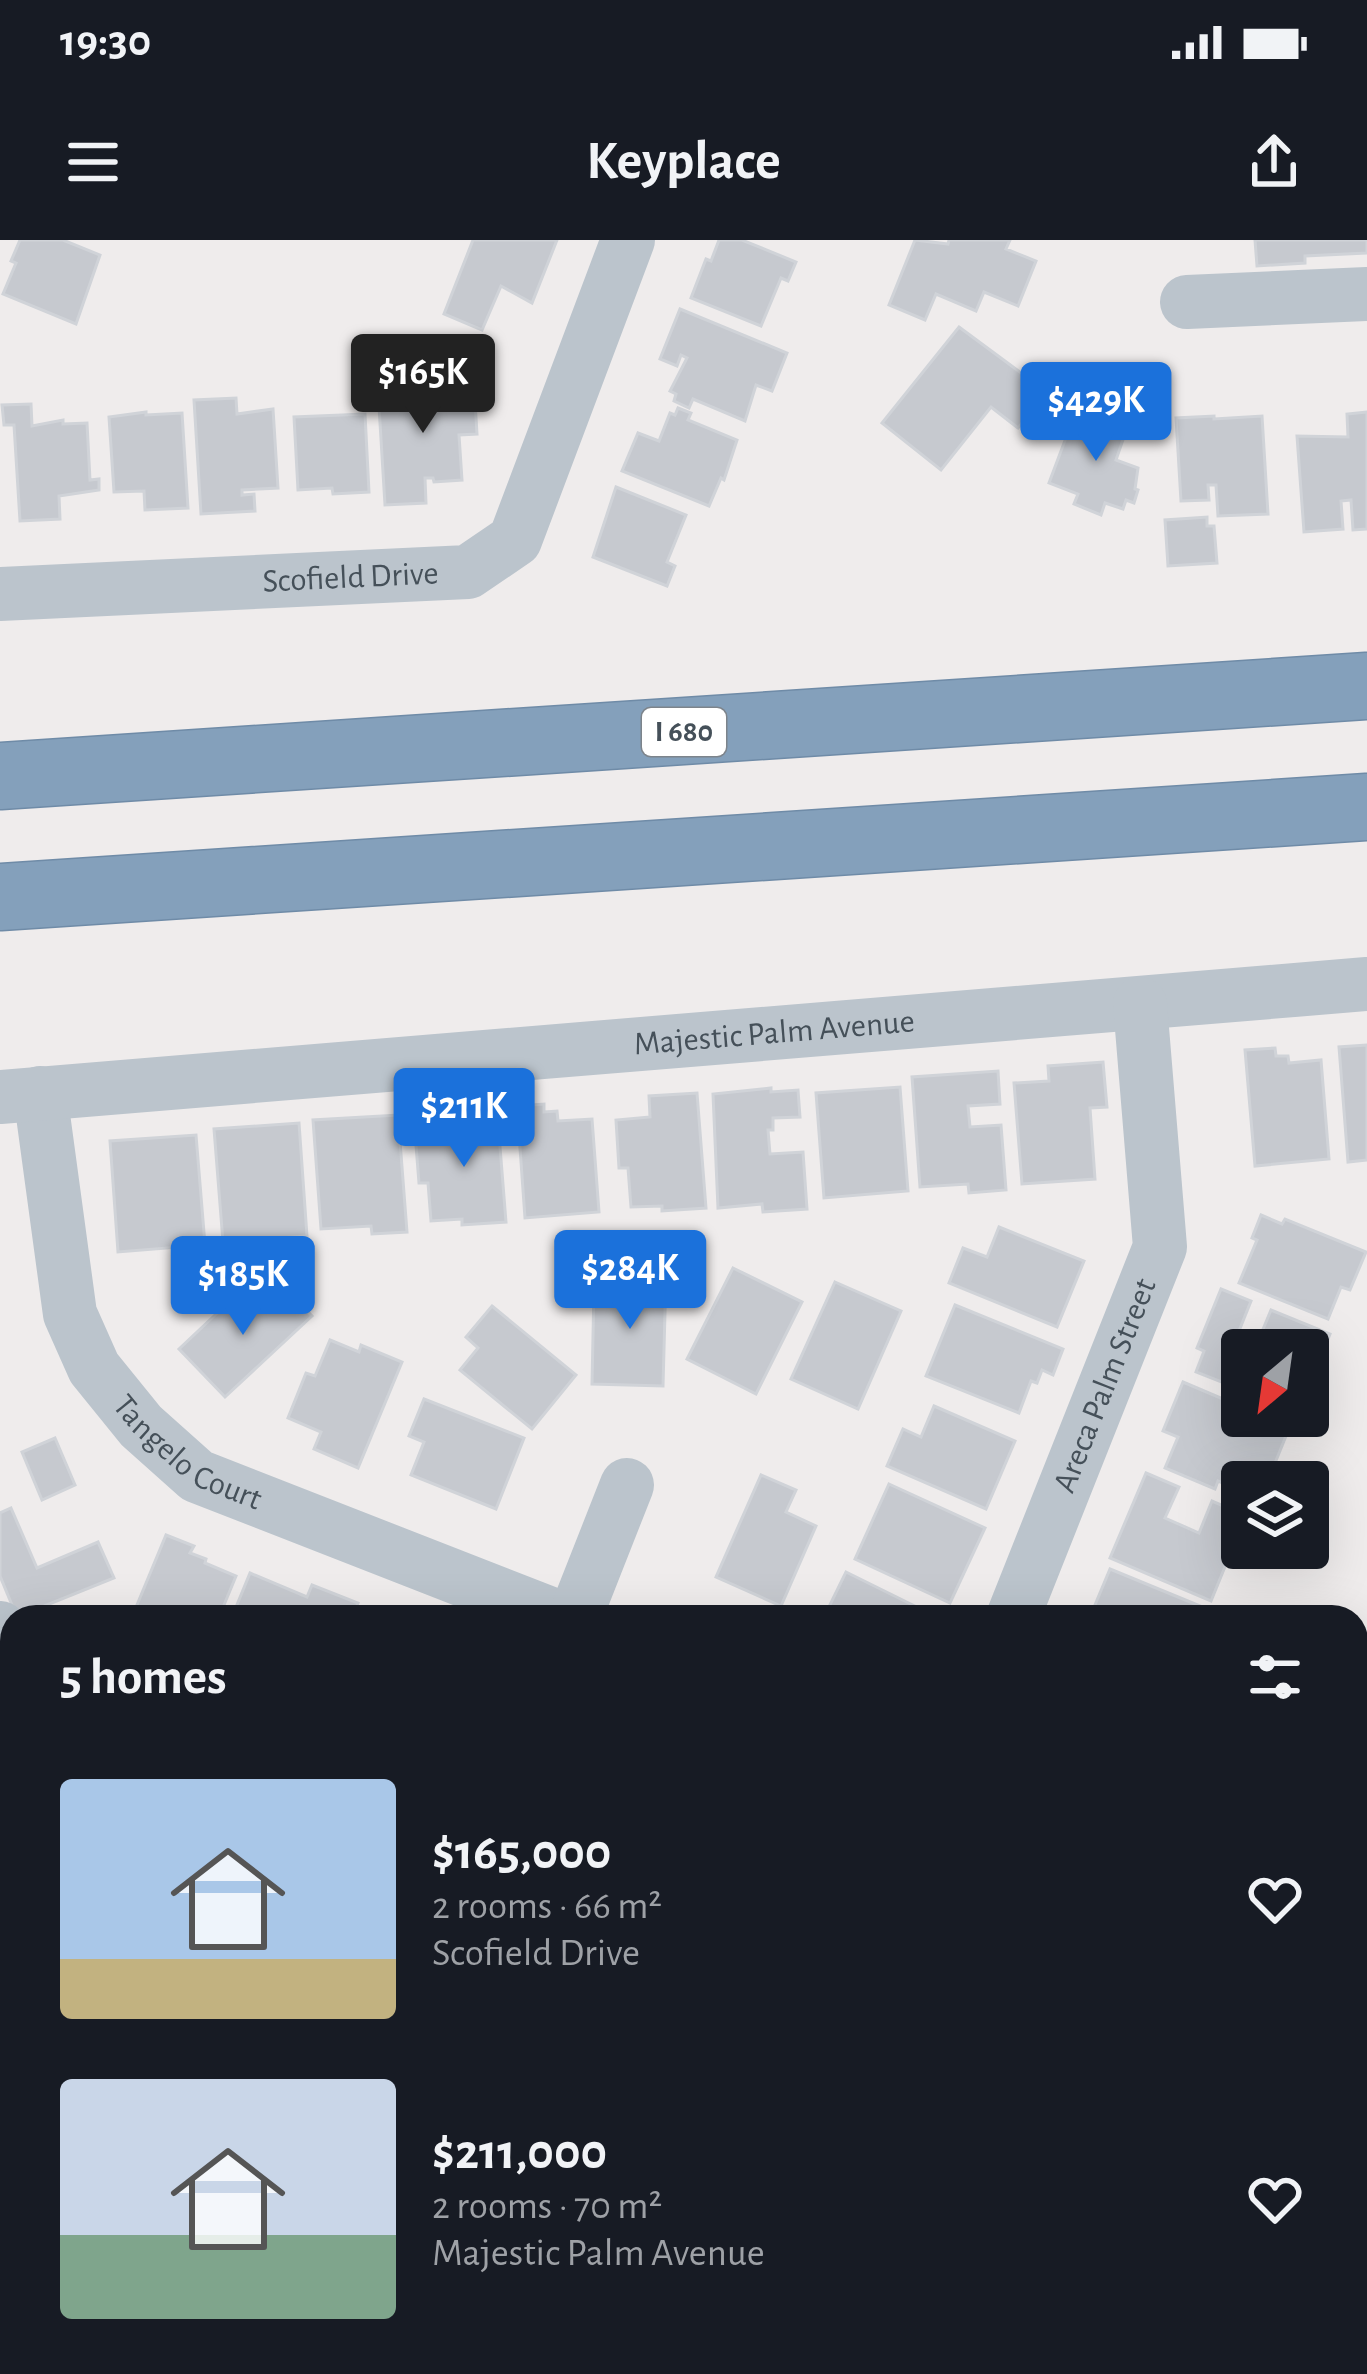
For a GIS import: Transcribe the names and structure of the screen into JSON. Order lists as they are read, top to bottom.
{
  "streets": {
    "highway": ["I 680"],
    "street": [
      "Scofield Drive",
      "Majestic Palm Avenue",
      "Areca Palm Street",
      "Tangelo Court"
    ]
  },
  "crossings": [
    ["Majestic Palm Avenue", "Areca Palm Street"],
    ["Majestic Palm Avenue", "Tangelo Court"]
  ],
  "north": "bottom left",
  "page": {
    "status": "19:30",
    "header": "Keyplace",
    "price": [
      "$165K",
      "$429K",
      "$211K",
      "$284K",
      "$185K"
    ],
    "heading": "5 homes",
    "list": [
      {
        "name": "$165,000",
        "note": "2 rooms · 66 m² · Scofield Drive"
      },
      {
        "name": "$211,000",
        "note": "2 rooms · 70 m² · Majestic Palm Avenue"
      }
    ]
  }
}
